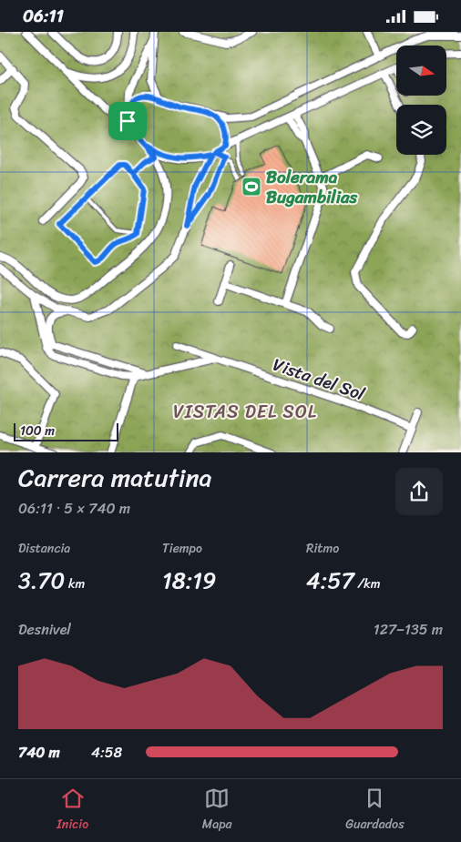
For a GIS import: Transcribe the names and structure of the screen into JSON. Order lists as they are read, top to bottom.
{
  "streets": {
    "street": ["Vista del Sol"]
  },
  "districts": ["VISTAS DEL SOL"],
  "places": {
    "sports": ["Bolerama Bugambilias"]
  },
  "scale_bar": "100 m",
  "north": "right",
  "page": {
    "status": "06:11",
    "scale": "100 m",
    "heading": ["Carrera matutina", "06:11 · 5 × 740 m"],
    "stats": [
      ["Distancia", "3.70 km"],
      ["Tiempo", "18:19"],
      ["Ritmo", "4:57 /km"]
    ],
    "chart": ["Desnivel", "127–135 m"],
    "list": [
      {
        "name": "740 m",
        "note": "4:58"
      }
    ],
    "tabs": ["Inicio", "Mapa", "Guardados"]
  }
}
